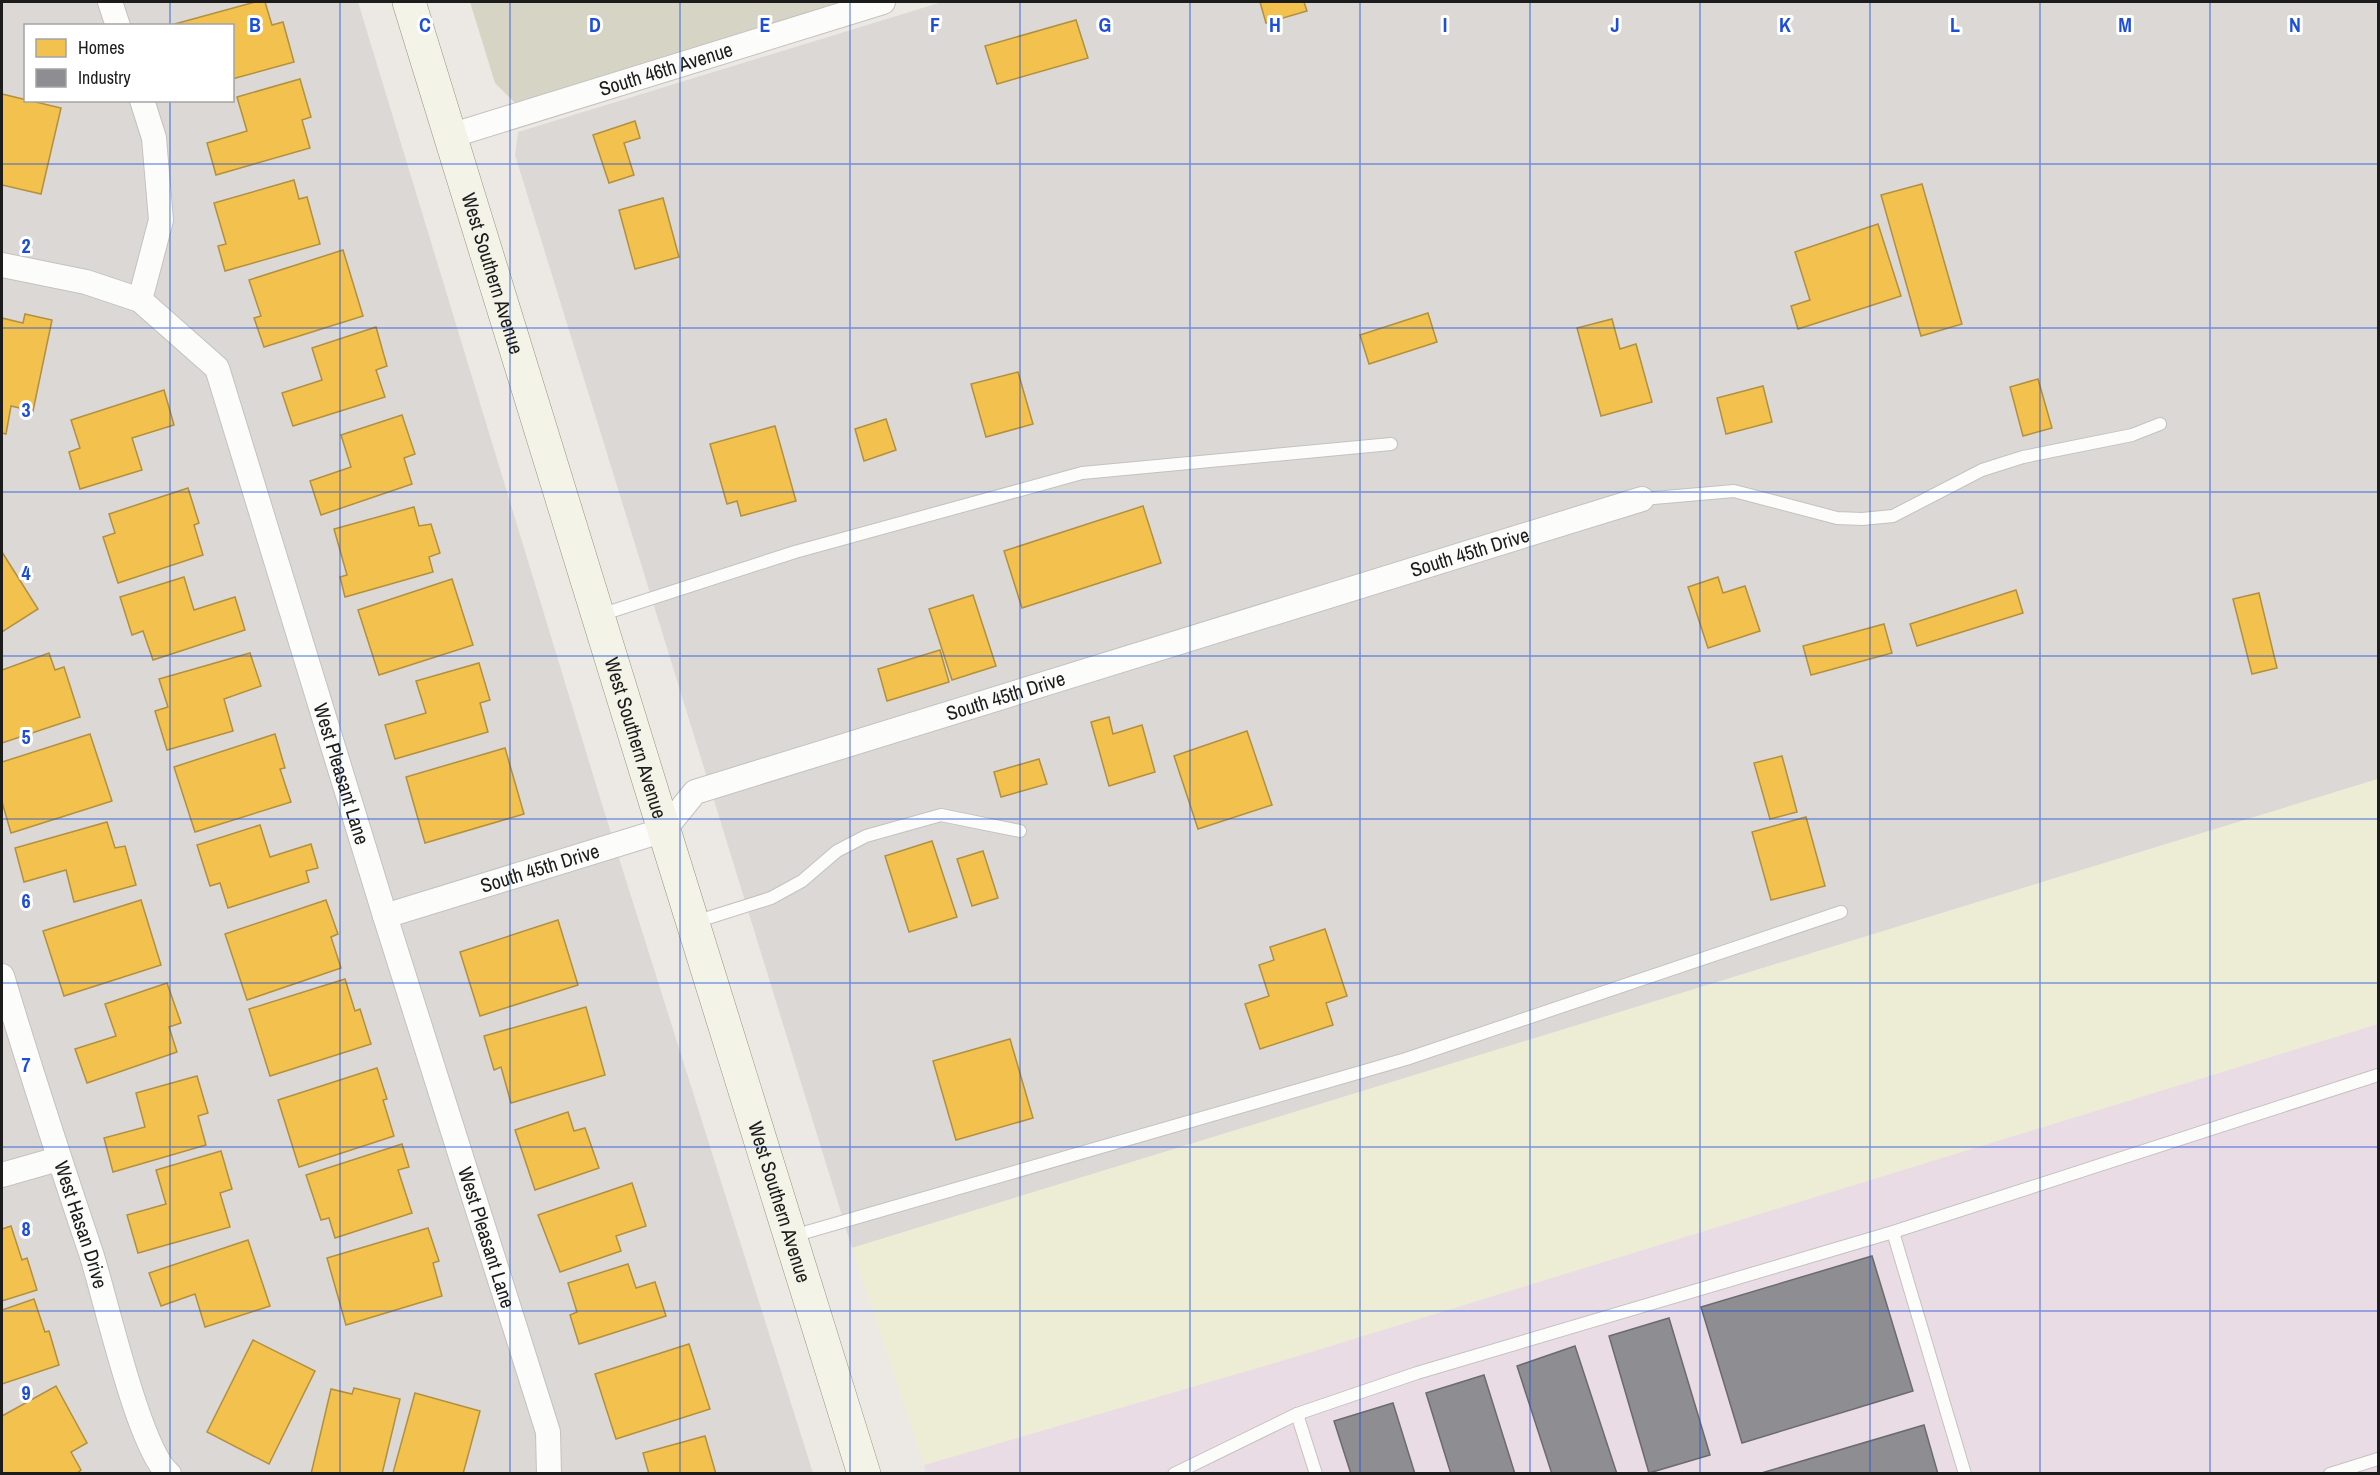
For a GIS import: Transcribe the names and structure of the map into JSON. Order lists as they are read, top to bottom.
{
  "streets": {
    "main road": ["West Southern Avenue"],
    "street": [
      "South 46th Avenue",
      "South 45th Drive",
      "West Pleasant Lane",
      "West Hasan Drive"
    ]
  },
  "crossings": [
    ["South 46th Avenue", "West Southern Avenue"],
    ["West Southern Avenue", "South 45th Drive"],
    ["South 45th Drive", "West Pleasant Lane"]
  ],
  "legend": ["Homes", "Industry"],
  "grid": {
    "columns": [
      "B",
      "C",
      "D",
      "E",
      "F",
      "G",
      "H",
      "I",
      "J",
      "K",
      "L",
      "M",
      "N"
    ],
    "rows": [
      "2",
      "3",
      "4",
      "5",
      "6",
      "7",
      "8",
      "9"
    ]
  }
}
